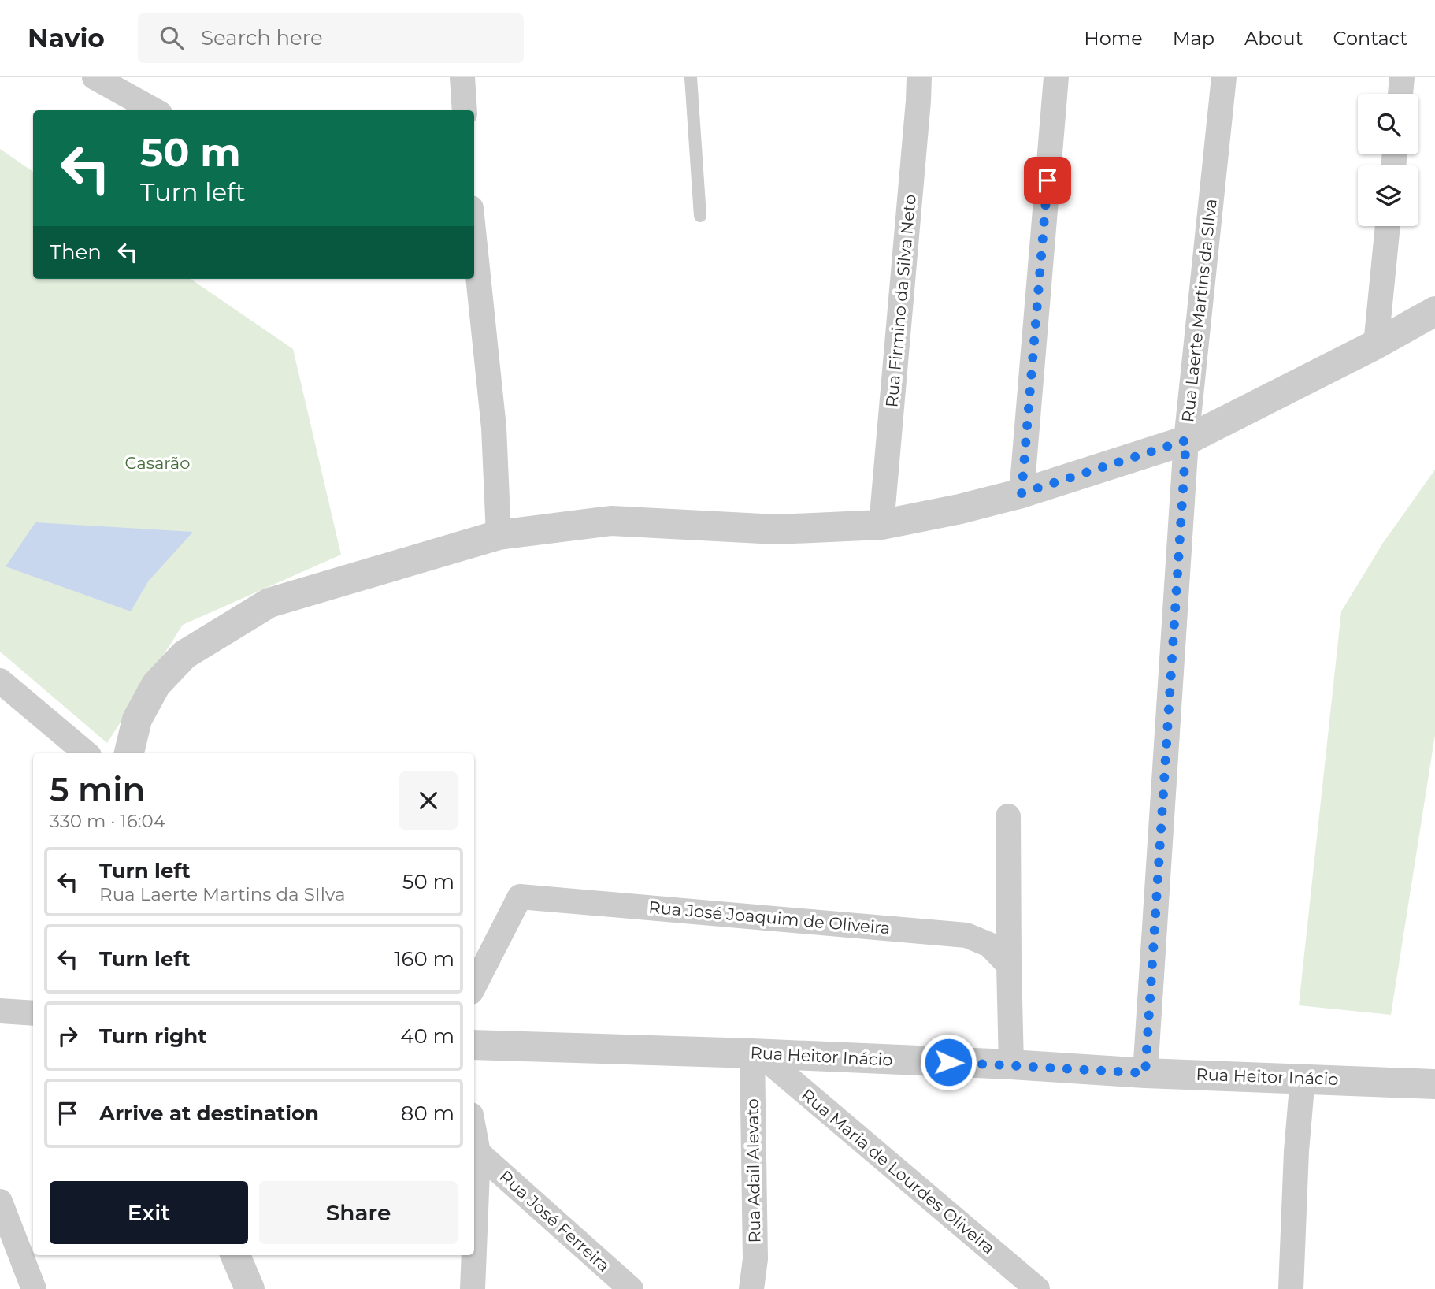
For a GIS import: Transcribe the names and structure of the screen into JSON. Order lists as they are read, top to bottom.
{
  "streets": {
    "street": [
      "Rua Firmino da Silva Neto",
      "Rua Laerte Martins da SIlva",
      "Rua José Joaquim de Oliveira",
      "Rua Heitor Inácio",
      "Rua Adail Alevato",
      "Rua Maria de Lourdes Oliveira",
      "Rua José Ferreira"
    ]
  },
  "crossings": [
    ["Rua Laerte Martins da SIlva", "Rua Heitor Inácio"],
    ["Rua Heitor Inácio", "Rua Adail Alevato"],
    ["Rua Heitor Inácio", "Rua Maria de Lourdes Oliveira"],
    ["Rua Adail Alevato", "Rua Maria de Lourdes Oliveira"]
  ],
  "parks": ["Casarão"],
  "page": {
    "header": "Navio",
    "search": "Search here",
    "nav": [
      "Home",
      "Map",
      "About",
      "Contact"
    ],
    "turn": ["50 m", "Turn left"],
    "then": "Then",
    "heading": ["5 min", "330 m · 16:04"],
    "list": [
      {
        "name": "Turn left",
        "note": "Rua Laerte Martins da SIlva",
        "value": "50 m"
      },
      {
        "name": "Turn left",
        "value": "160 m"
      },
      {
        "name": "Turn right",
        "value": "40 m"
      },
      {
        "name": "Arrive at destination",
        "value": "80 m"
      }
    ],
    "buttons": ["Exit", "Share"]
  }
}
